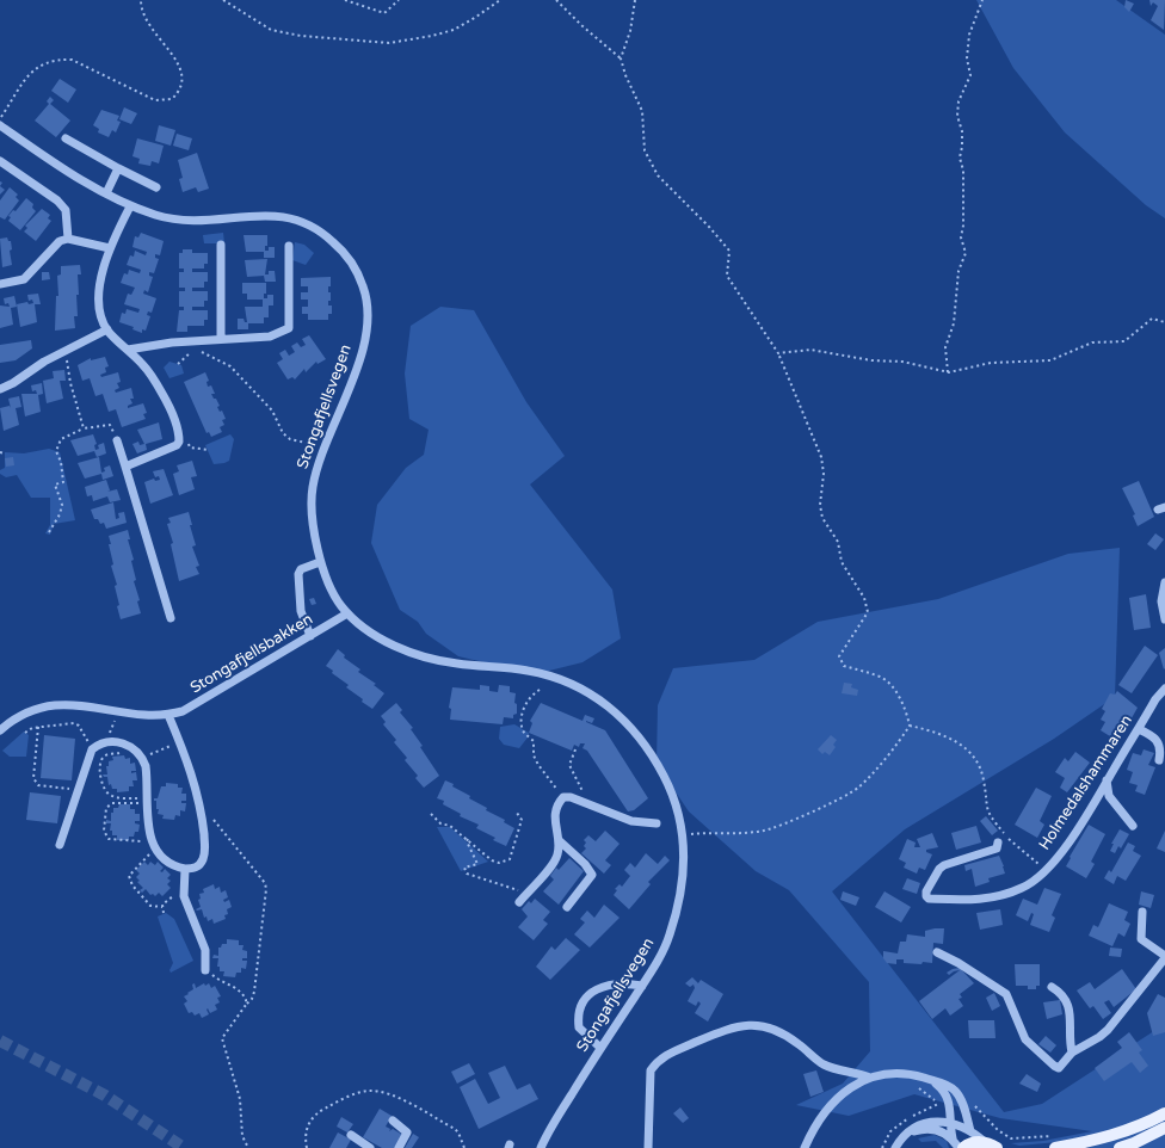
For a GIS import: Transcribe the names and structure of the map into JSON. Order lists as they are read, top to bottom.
{
  "streets": {
    "street": ["Stongafjellsvegen", "Stongafjellsbakken", "Holmedalshammaren"]
  },
  "crossings": [
    ["Stongafjellsvegen", "Stongafjellsbakken"]
  ]
}
